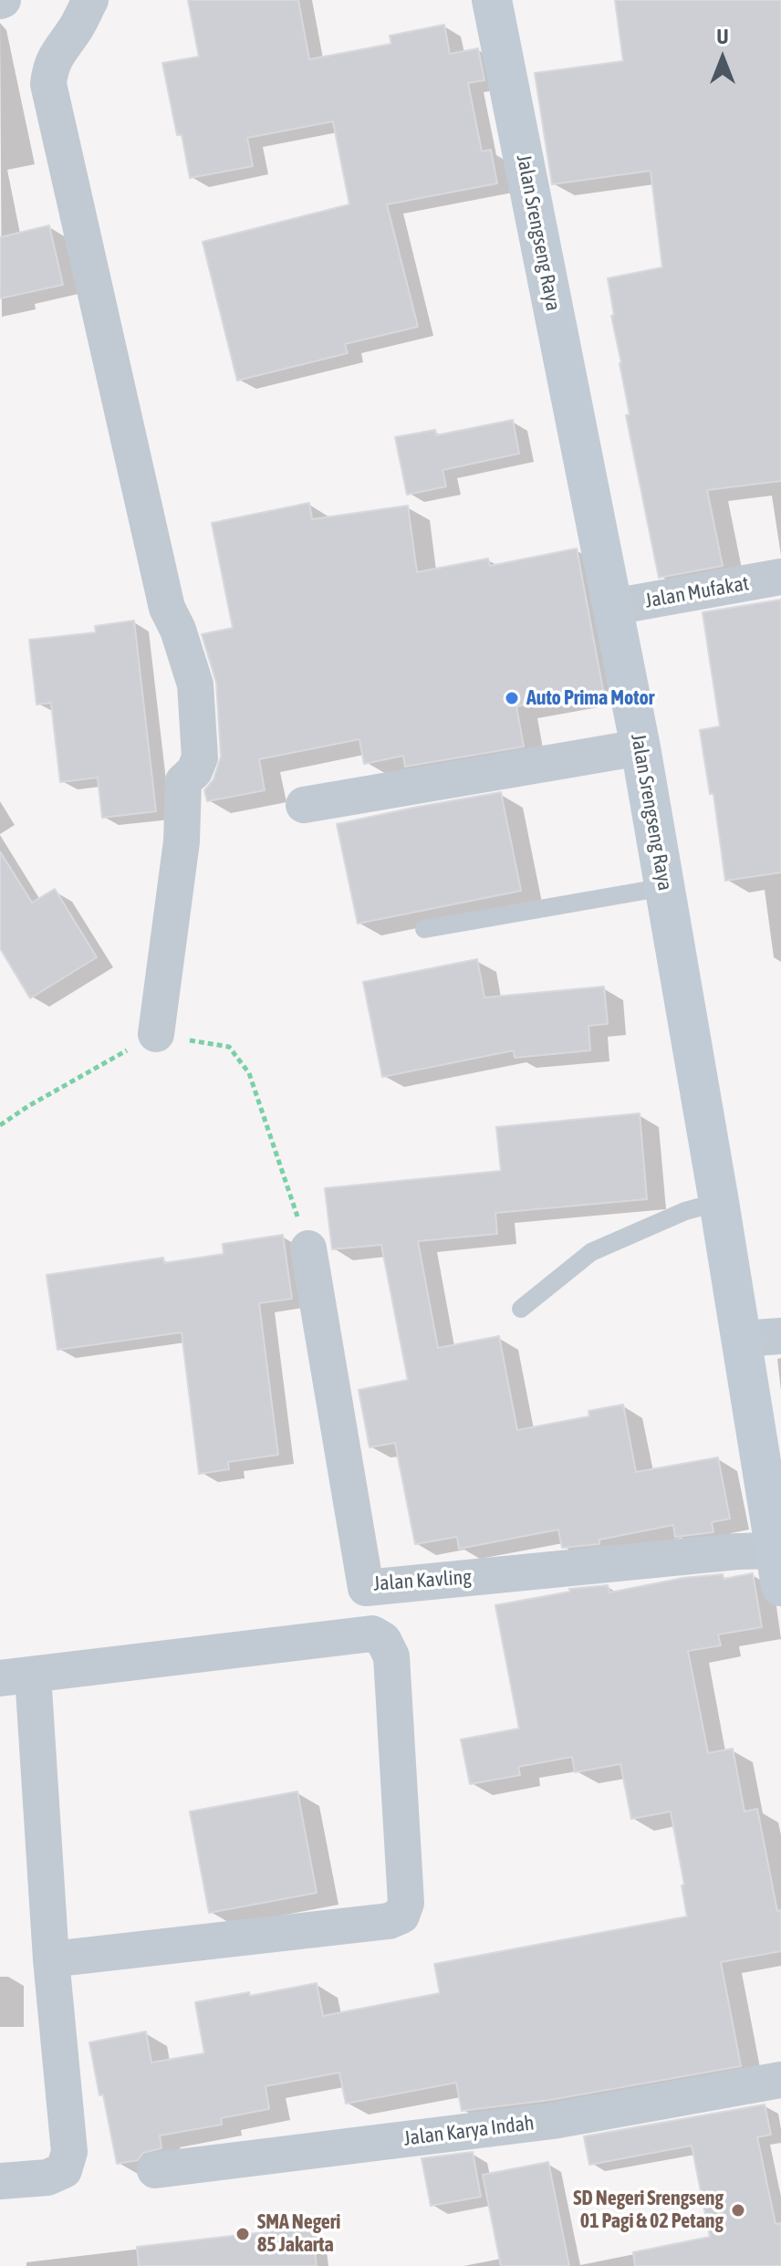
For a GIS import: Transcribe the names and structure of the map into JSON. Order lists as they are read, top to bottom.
{
  "streets": {
    "main road": ["Jalan Srengseng Raya"],
    "street": ["Jalan Mufakat", "Jalan Kavling", "Jalan Karya Indah"]
  },
  "crossings": [
    ["Jalan Srengseng Raya", "Jalan Mufakat"],
    ["Jalan Srengseng Raya", "Jalan Kavling"]
  ],
  "places": ["Auto Prima Motor", "SD Negeri Srengseng 01 Pagi & 02 Petang", "SMA Negeri 85 Jakarta"],
  "north": "top"
}
